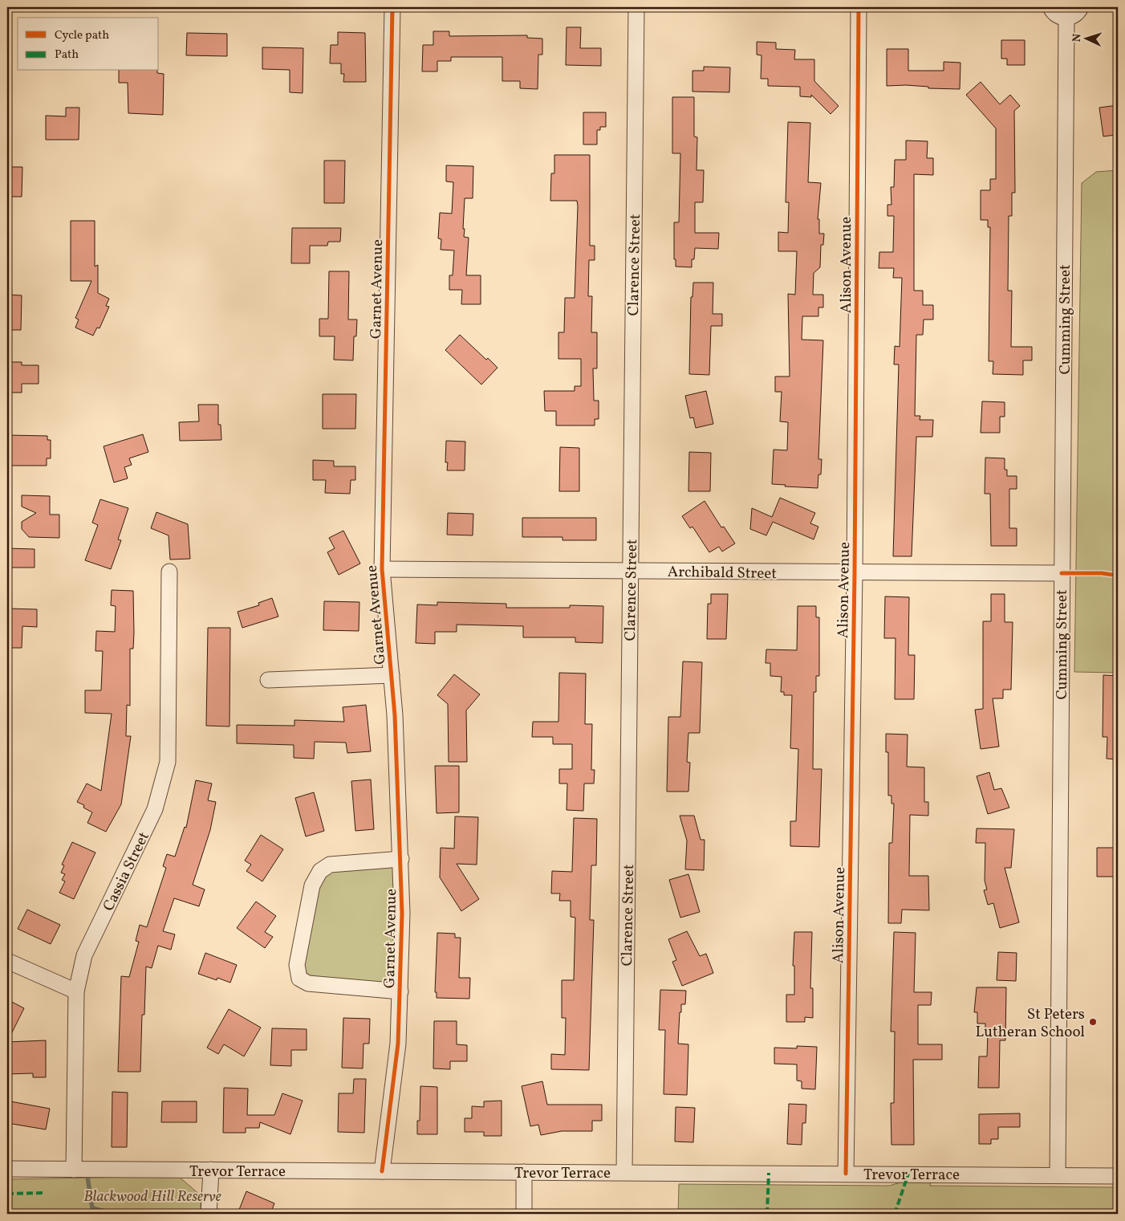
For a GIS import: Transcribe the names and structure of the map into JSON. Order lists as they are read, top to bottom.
{
  "streets": {
    "street": [
      "Clarence Street",
      "Alison Avenue",
      "Garnet Avenue",
      "Cumming Street",
      "Archibald Street",
      "Cassia Street",
      "Trevor Terrace"
    ]
  },
  "crossings": [
    ["Clarence Street", "Archibald Street"],
    ["Clarence Street", "Trevor Terrace"],
    ["Alison Avenue", "Archibald Street"],
    ["Alison Avenue", "Trevor Terrace"],
    ["Garnet Avenue", "Archibald Street"],
    ["Garnet Avenue", "Trevor Terrace"],
    ["Cumming Street", "Archibald Street"],
    ["Cumming Street", "Trevor Terrace"],
    ["Cassia Street", "Trevor Terrace"]
  ],
  "parks": ["Blackwood Hill Reserve"],
  "places": ["St Peters Lutheran School"],
  "legend": ["Cycle path", "Path"],
  "north": "left"
}
